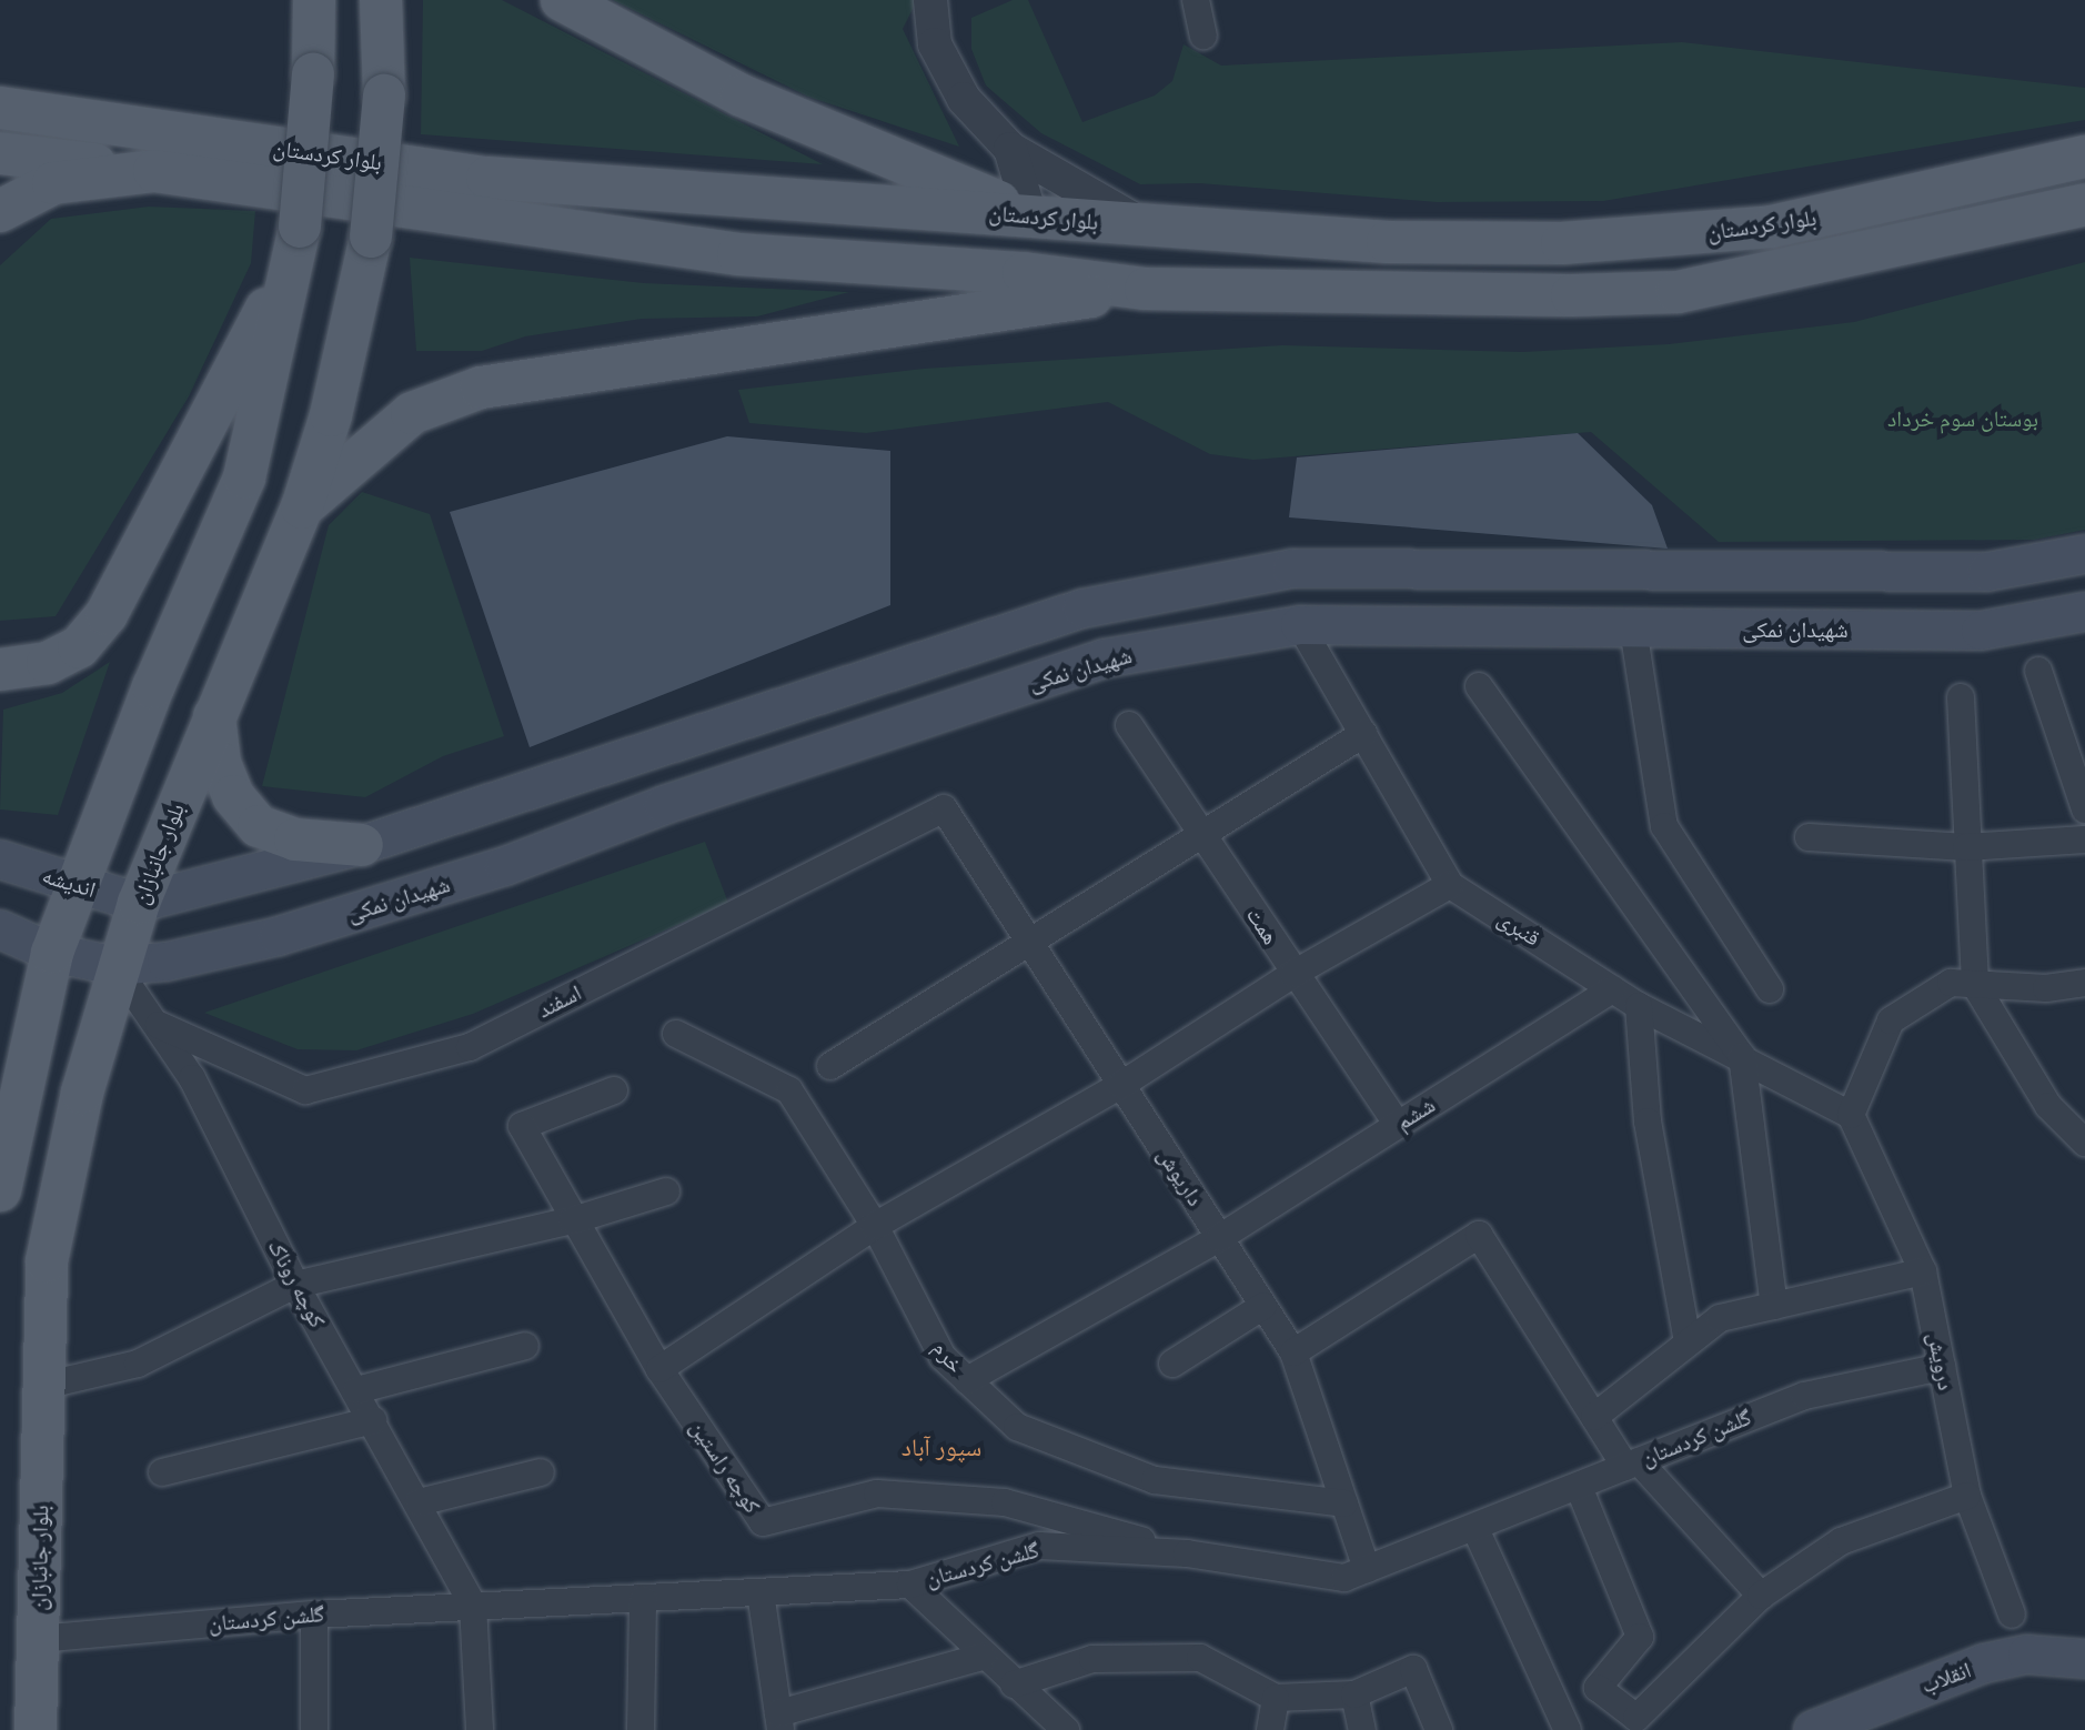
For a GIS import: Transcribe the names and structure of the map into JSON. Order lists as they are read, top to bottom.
{
  "streets": {
    "main road": [
      "بلوار کردستان",
      "شهیدان نمکی",
      "بلوار جانبازان",
      "اندیشه",
      "انقلاب"
    ],
    "street": [
      "همت",
      "قنبری",
      "اسفند",
      "ششم",
      "داریوش",
      "کوچه روناک",
      "خرم",
      "درویش",
      "گلشن کردستان",
      "کوچه راستین"
    ]
  },
  "crossings": [
    ["شهیدان نمکی", "بلوار جانبازان"],
    ["شهیدان نمکی", "قنبری"],
    ["شهیدان نمکی", "کوچه روناک"],
    ["بلوار جانبازان", "اندیشه"],
    ["بلوار جانبازان", "کوچه روناک"],
    ["بلوار جانبازان", "گلشن کردستان"],
    ["همت", "ششم"],
    ["قنبری", "ششم"],
    ["قنبری", "درویش"],
    ["اسفند", "داریوش"],
    ["اسفند", "کوچه روناک"],
    ["ششم", "داریوش"],
    ["ششم", "خرم"],
    ["داریوش", "خرم"],
    ["داریوش", "گلشن کردستان"],
    ["کوچه روناک", "گلشن کردستان"],
    ["درویش", "گلشن کردستان"],
    ["گلشن کردستان", "کوچه راستین"]
  ],
  "districts": ["سپور آباد"],
  "parks": ["بوستان سوم خرداد"]
}
